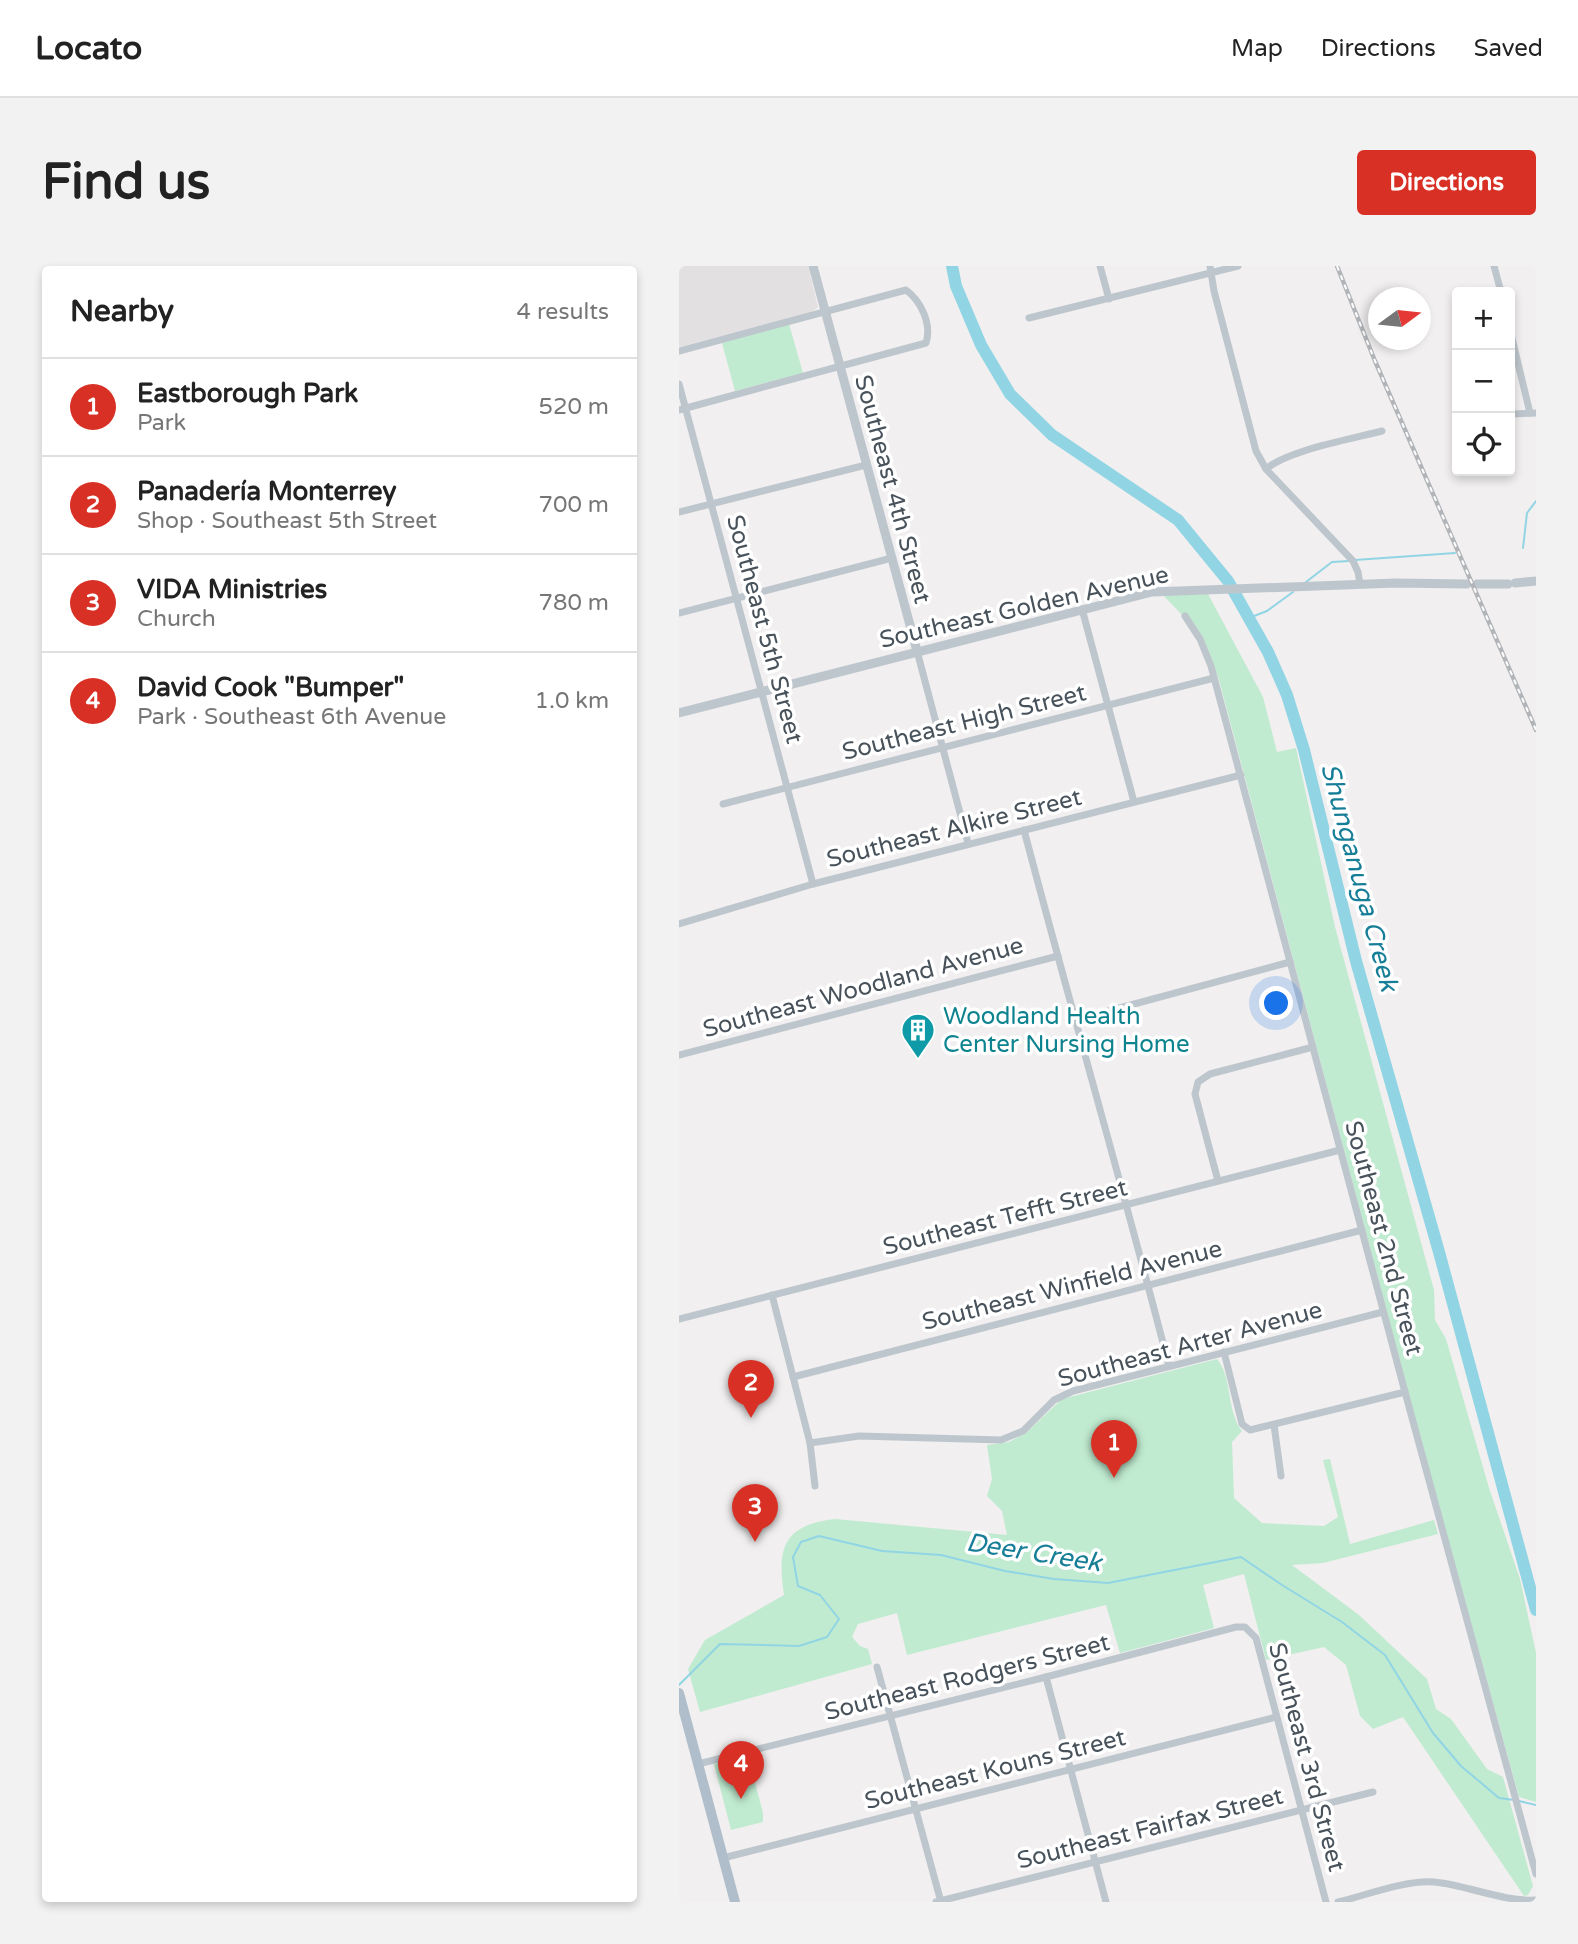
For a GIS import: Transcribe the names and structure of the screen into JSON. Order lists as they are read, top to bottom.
{
  "streets": {
    "street": [
      "Southeast 4th Street",
      "Southeast Golden Avenue",
      "Southeast 5th Street",
      "Southeast High Street",
      "Southeast Alkire Street",
      "Southeast Woodland Avenue",
      "Southeast Tefft Street",
      "Southeast 2nd Street",
      "Southeast Winfield Avenue",
      "Southeast Arter Avenue",
      "Southeast Rodgers Street",
      "Southeast 3rd Street",
      "Southeast Kouns Street",
      "Southeast Fairfax Street"
    ]
  },
  "crossings": [
    ["Southeast 4th Street", "Southeast Golden Avenue"],
    ["Southeast 4th Street", "Southeast High Street"],
    ["Southeast 4th Street", "Southeast Alkire Street"],
    ["Southeast Golden Avenue", "Southeast 5th Street"],
    ["Southeast 5th Street", "Southeast High Street"],
    ["Southeast 5th Street", "Southeast Alkire Street"],
    ["Southeast High Street", "Southeast 2nd Street"],
    ["Southeast Alkire Street", "Southeast 2nd Street"],
    ["Southeast Tefft Street", "Southeast 2nd Street"],
    ["Southeast 2nd Street", "Southeast Winfield Avenue"],
    ["Southeast 2nd Street", "Southeast Arter Avenue"],
    ["Southeast Rodgers Street", "Southeast 3rd Street"],
    ["Southeast 3rd Street", "Southeast Kouns Street"],
    ["Southeast 3rd Street", "Southeast Fairfax Street"]
  ],
  "water": ["Shunganuga Creek", "Deer Creek"],
  "places": {
    "building": ["Woodland Health Center Nursing Home"]
  },
  "north": "right",
  "page": {
    "header": "Locato",
    "nav": ["Map", "Directions", "Saved"],
    "buttons": "Directions",
    "title": "Find us",
    "heading": ["Nearby", "4 results"],
    "map_buttons": ["+", "−"],
    "list": [
      {
        "mark": "1",
        "name": "Eastborough Park",
        "note": "Park",
        "value": "520 m"
      },
      {
        "mark": "2",
        "name": "Panadería Monterrey",
        "note": "Shop · Southeast 5th Street",
        "value": "700 m"
      },
      {
        "mark": "3",
        "name": "VIDA Ministries",
        "note": "Church",
        "value": "780 m"
      },
      {
        "mark": "4",
        "name": "David Cook \"Bumper\"",
        "note": "Park · Southeast 6th Avenue",
        "value": "1.0 km"
      }
    ],
    "pins": [
      "2",
      "1",
      "3",
      "4"
    ]
  }
}
